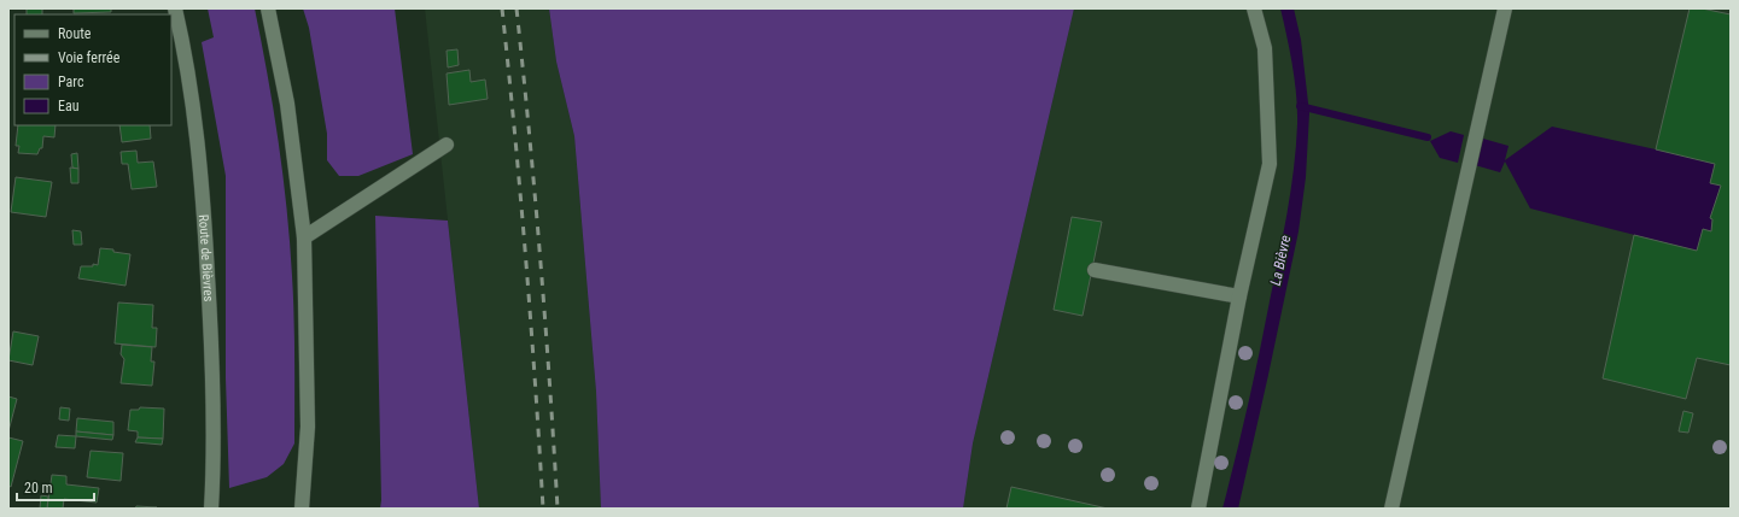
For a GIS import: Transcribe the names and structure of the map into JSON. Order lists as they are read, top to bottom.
{
  "streets": {
    "street": ["Route de Bièvres"]
  },
  "water": ["La Bièvre"],
  "legend": [
    "Route",
    "Voie ferrée",
    "Parc",
    "Eau"
  ],
  "scale_bar": "20 m"
}
